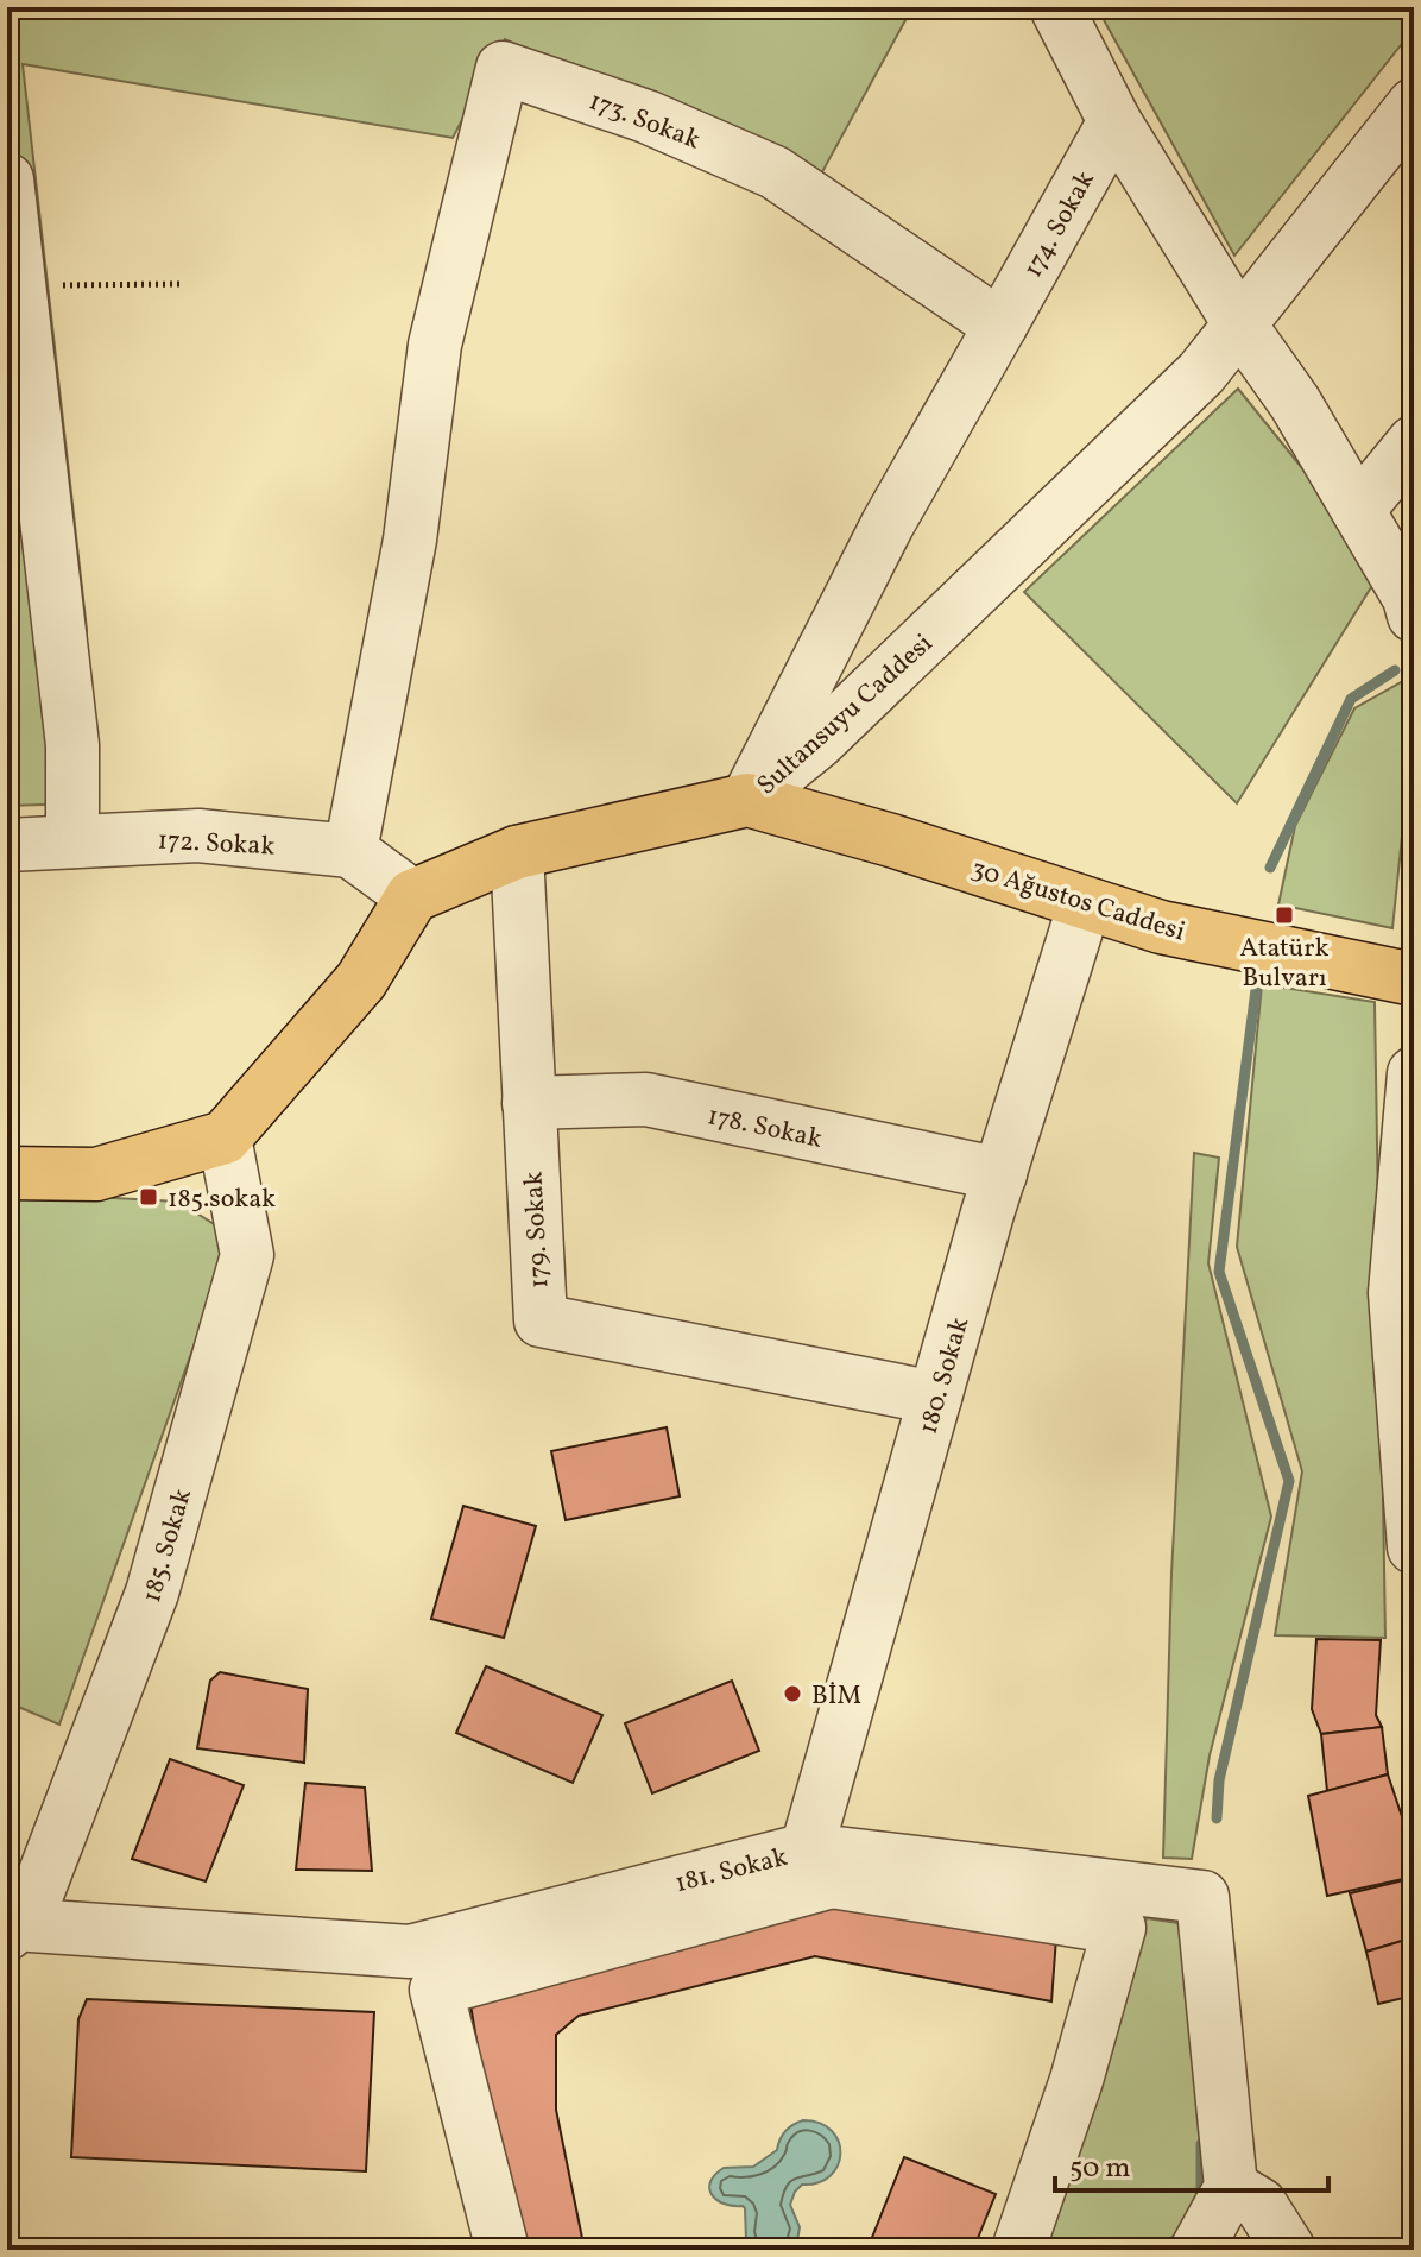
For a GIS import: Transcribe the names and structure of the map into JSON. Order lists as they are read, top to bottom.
{
  "streets": {
    "main road": ["Sultansuyu Caddesi", "30 Ağustos Caddesi"],
    "street": [
      "173. Sokak",
      "174. Sokak",
      "172. Sokak",
      "178. Sokak",
      "179. Sokak",
      "180. Sokak",
      "185. Sokak",
      "181. Sokak"
    ]
  },
  "crossings": [
    ["173. Sokak", "174. Sokak"],
    ["173. Sokak", "172. Sokak"],
    ["Sultansuyu Caddesi", "30 Ağustos Caddesi"],
    ["Sultansuyu Caddesi", "179. Sokak"],
    ["30 Ağustos Caddesi", "180. Sokak"],
    ["178. Sokak", "179. Sokak"],
    ["178. Sokak", "180. Sokak"],
    ["179. Sokak", "180. Sokak"],
    ["180. Sokak", "181. Sokak"],
    ["185. Sokak", "181. Sokak"]
  ],
  "places": {
    "transit": ["Atatürk Bulvarı", "185.sokak"],
    "other": ["BİM"]
  },
  "scale_bar": "50 m"
}
